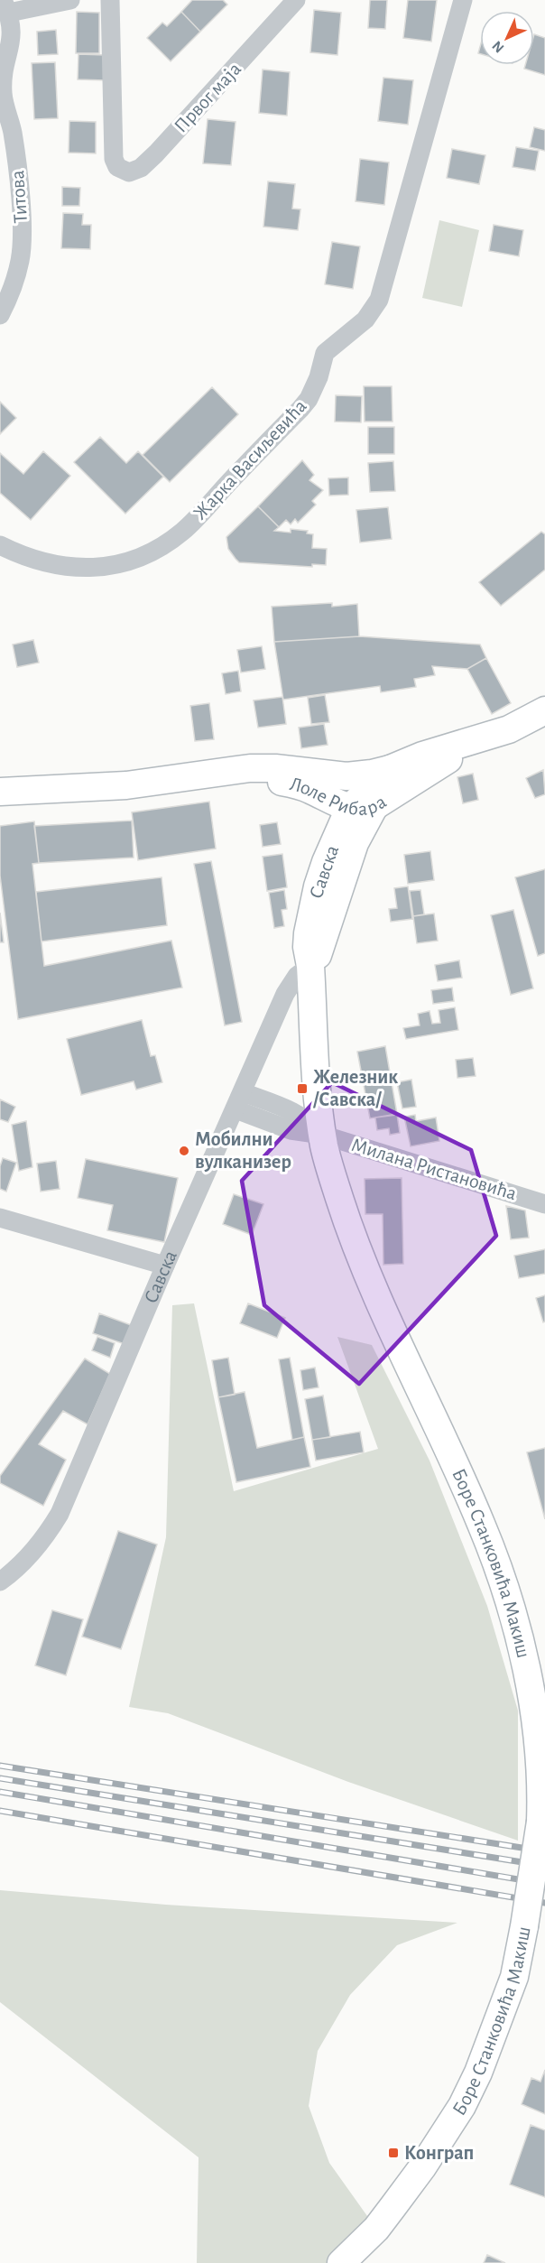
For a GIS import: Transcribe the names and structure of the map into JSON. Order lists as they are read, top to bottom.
{
  "streets": {
    "main road": ["Лоле Рибара", "Савска", "Боре Станковића Макиш"],
    "street": [
      "Првог маја",
      "Титова",
      "Жарка Васиљевића",
      "Милана Ристановића"
    ]
  },
  "crossings": [
    ["Лоле Рибара", "Савска"],
    ["Савска", "Милана Ристановића"],
    ["Савска", "Боре Станковића Макиш"],
    ["Милана Ристановића", "Боре Станковића Макиш"]
  ],
  "places": {
    "transit": ["Железник /Савска/", "Конграп"],
    "other": ["Мобилни вулканизер"]
  },
  "north": "bottom left"
}
